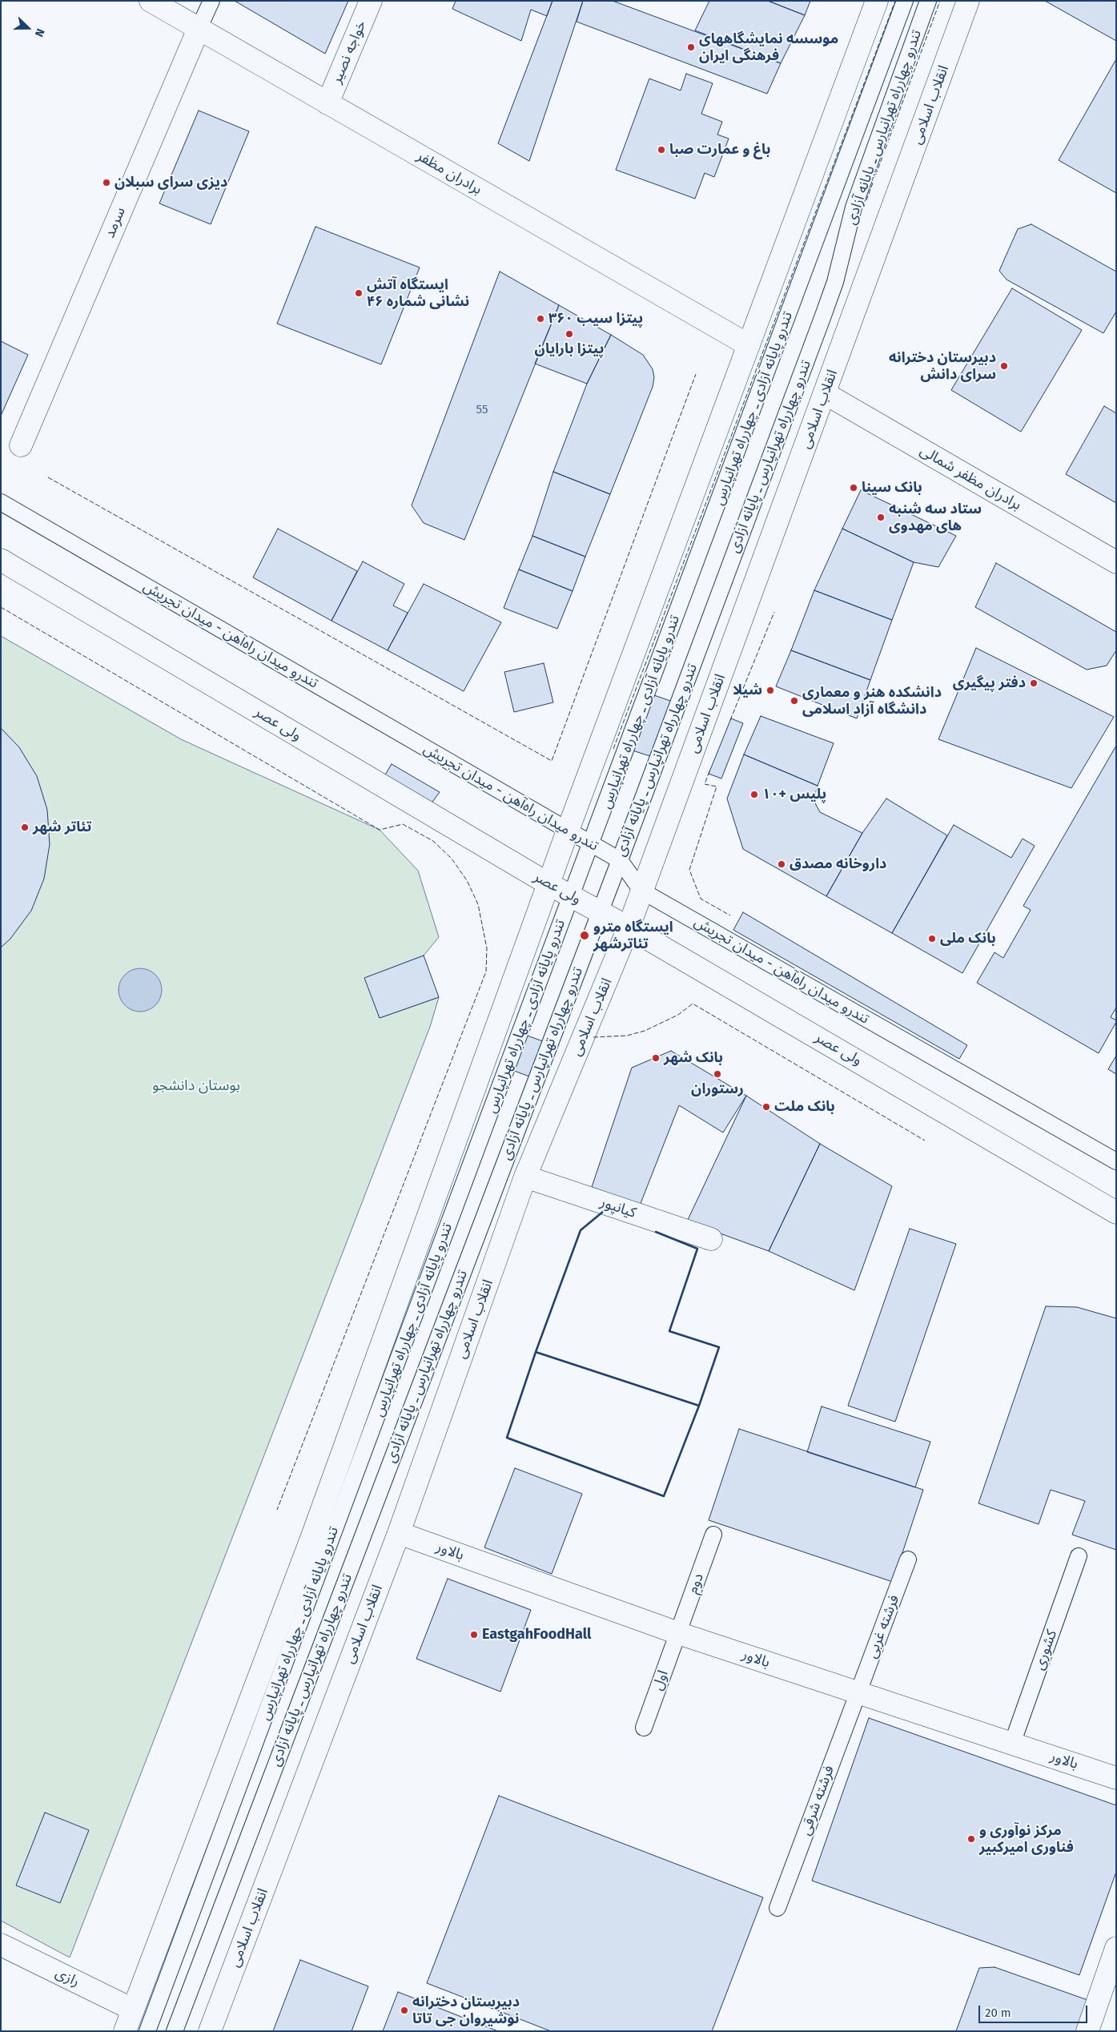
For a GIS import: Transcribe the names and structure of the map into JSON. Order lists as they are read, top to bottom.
{
  "streets": {
    "main road": [
      "خواجه نصیر",
      "انقلاب اسلامی",
      "برادران مظفر",
      "سرمد",
      "برادران مظفر شمالی",
      "ولی عصر",
      "کیانپور",
      "بالاور",
      "رازی"
    ],
    "lane": [
      "تندرو چهارراه تهرانپارس ـ پایانه آزادی",
      "تندرو پایانه آزادی ـ چهارراه تهرانپارس",
      "تندرو میدان راه‌آهن - میدان تجریش",
      "دوم",
      "فرشته غربی",
      "کشوری",
      "اول",
      "فرشته شرقی"
    ]
  },
  "crossings": [
    ["خواجه نصیر", "برادران مظفر"],
    ["انقلاب اسلامی", "برادران مظفر شمالی"],
    ["انقلاب اسلامی", "تندرو میدان راه‌آهن - میدان تجریش"],
    ["انقلاب اسلامی", "ولی عصر"],
    ["انقلاب اسلامی", "کیانپور"],
    ["انقلاب اسلامی", "بالاور"],
    ["تندرو چهارراه تهرانپارس ـ پایانه آزادی", "تندرو میدان راه‌آهن - میدان تجریش"],
    ["تندرو چهارراه تهرانپارس ـ پایانه آزادی", "ولی عصر"],
    ["برادران مظفر", "سرمد"],
    ["تندرو پایانه آزادی ـ چهارراه تهرانپارس", "تندرو میدان راه‌آهن - میدان تجریش"],
    ["تندرو پایانه آزادی ـ چهارراه تهرانپارس", "ولی عصر"],
    ["بالاور", "دوم"],
    ["بالاور", "فرشته غربی"],
    ["بالاور", "کشوری"],
    ["بالاور", "اول"],
    ["بالاور", "فرشته شرقی"],
    ["دوم", "اول"],
    ["فرشته غربی", "فرشته شرقی"]
  ],
  "parks": ["بوستان دانشجو"],
  "places": [
    "موسسه نمایشگاههای فرهنگی ایران",
    "باغ و عمارت صبا",
    "دیزی سرای سبلان",
    "ایستگاه آتش نشانی شماره ۴۶",
    "پیتزا سیب ۳۶۰",
    "پیتزا بارایان",
    "دبیرستان دخترانه سرای دانش",
    "بانک سینا",
    "ستاد سه شنبه های مهدوی",
    "دفتر پیگیری",
    "شیلا",
    "دانشکده هنر و معماری دانشگاه آزاد اسلامی",
    "پلیس +۱۰",
    "تئاتر شهر",
    "داروخانه مصدق",
    "ایستگاه مترو تئاترشهر",
    "بانک ملی",
    "بانک شهر",
    "رستوران",
    "بانک ملت",
    "EastgahFoodHall",
    "مرکز نوآوری و فناوری امیرکبیر",
    "دبیرستان دخترانه نوشیروان جی تاتا"
  ],
  "house_numbers": ["55"],
  "scale_bar": "20 m",
  "north": "right"
}
